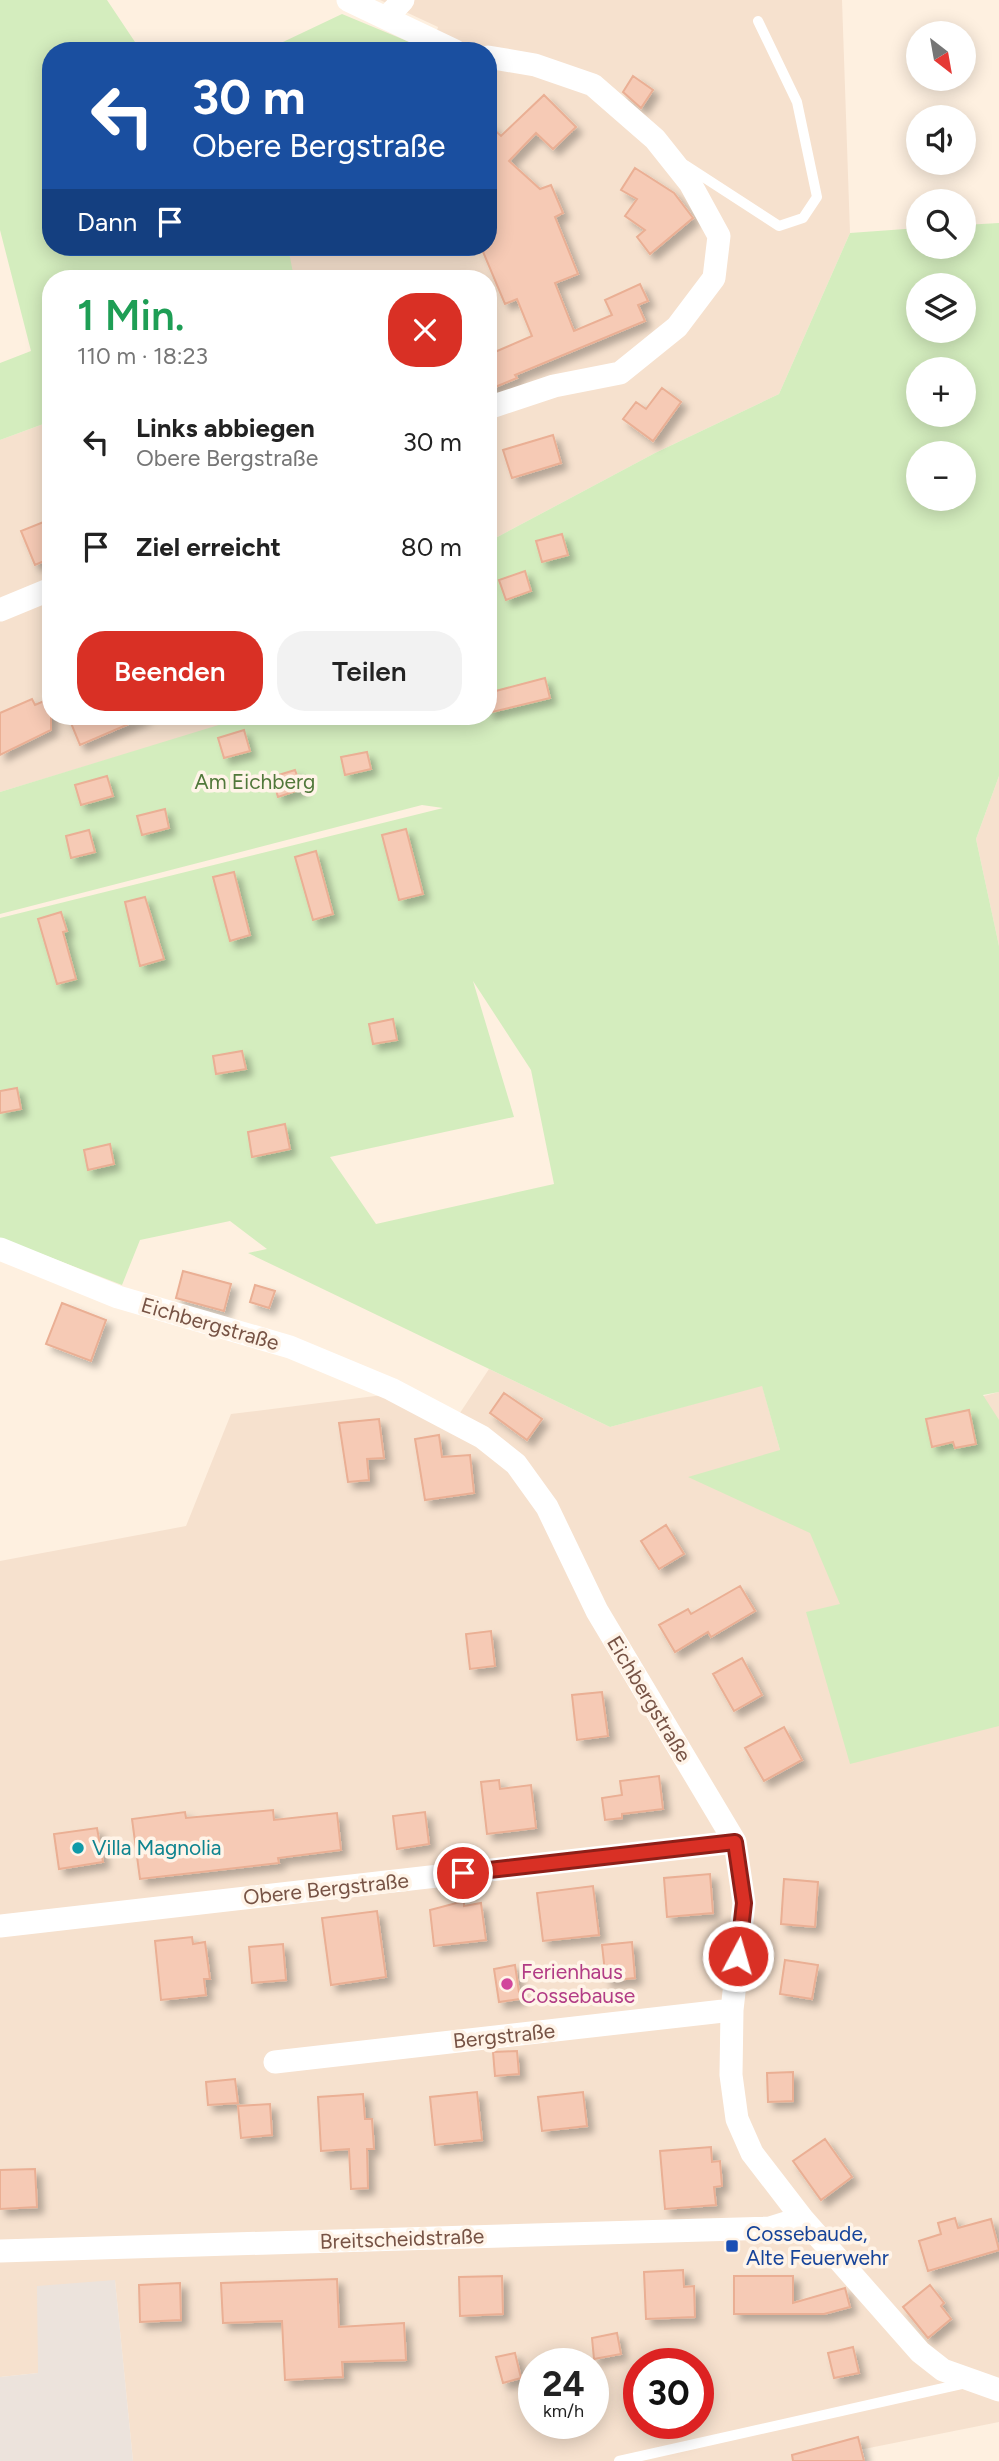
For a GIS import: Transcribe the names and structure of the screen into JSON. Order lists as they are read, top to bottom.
{
  "streets": {
    "street": [
      "Eichbergstraße",
      "Obere Bergstraße",
      "Bergstraße",
      "Breitscheidstraße"
    ]
  },
  "crossings": [
    ["Eichbergstraße", "Obere Bergstraße"],
    ["Eichbergstraße", "Bergstraße"],
    ["Eichbergstraße", "Breitscheidstraße"]
  ],
  "parks": ["Am Eichberg"],
  "places": {
    "other": ["Villa Magnolia", "Ferienhaus Cossebause"],
    "transit": ["Cossebaude, Alte Feuerwehr"]
  },
  "north": "bottom right",
  "page": {
    "map_buttons": ["+", "−"],
    "turn": ["30 m", "Obere Bergstraße"],
    "then": "Dann",
    "heading": ["1 Min.", "110 m · 18:23"],
    "list": [
      {
        "name": "Links abbiegen",
        "note": "Obere Bergstraße",
        "value": "30 m"
      },
      {
        "name": "Ziel erreicht",
        "value": "80 m"
      }
    ],
    "buttons": ["Beenden", "Teilen"],
    "speed": "24 km/h",
    "limit": "30"
  }
}
